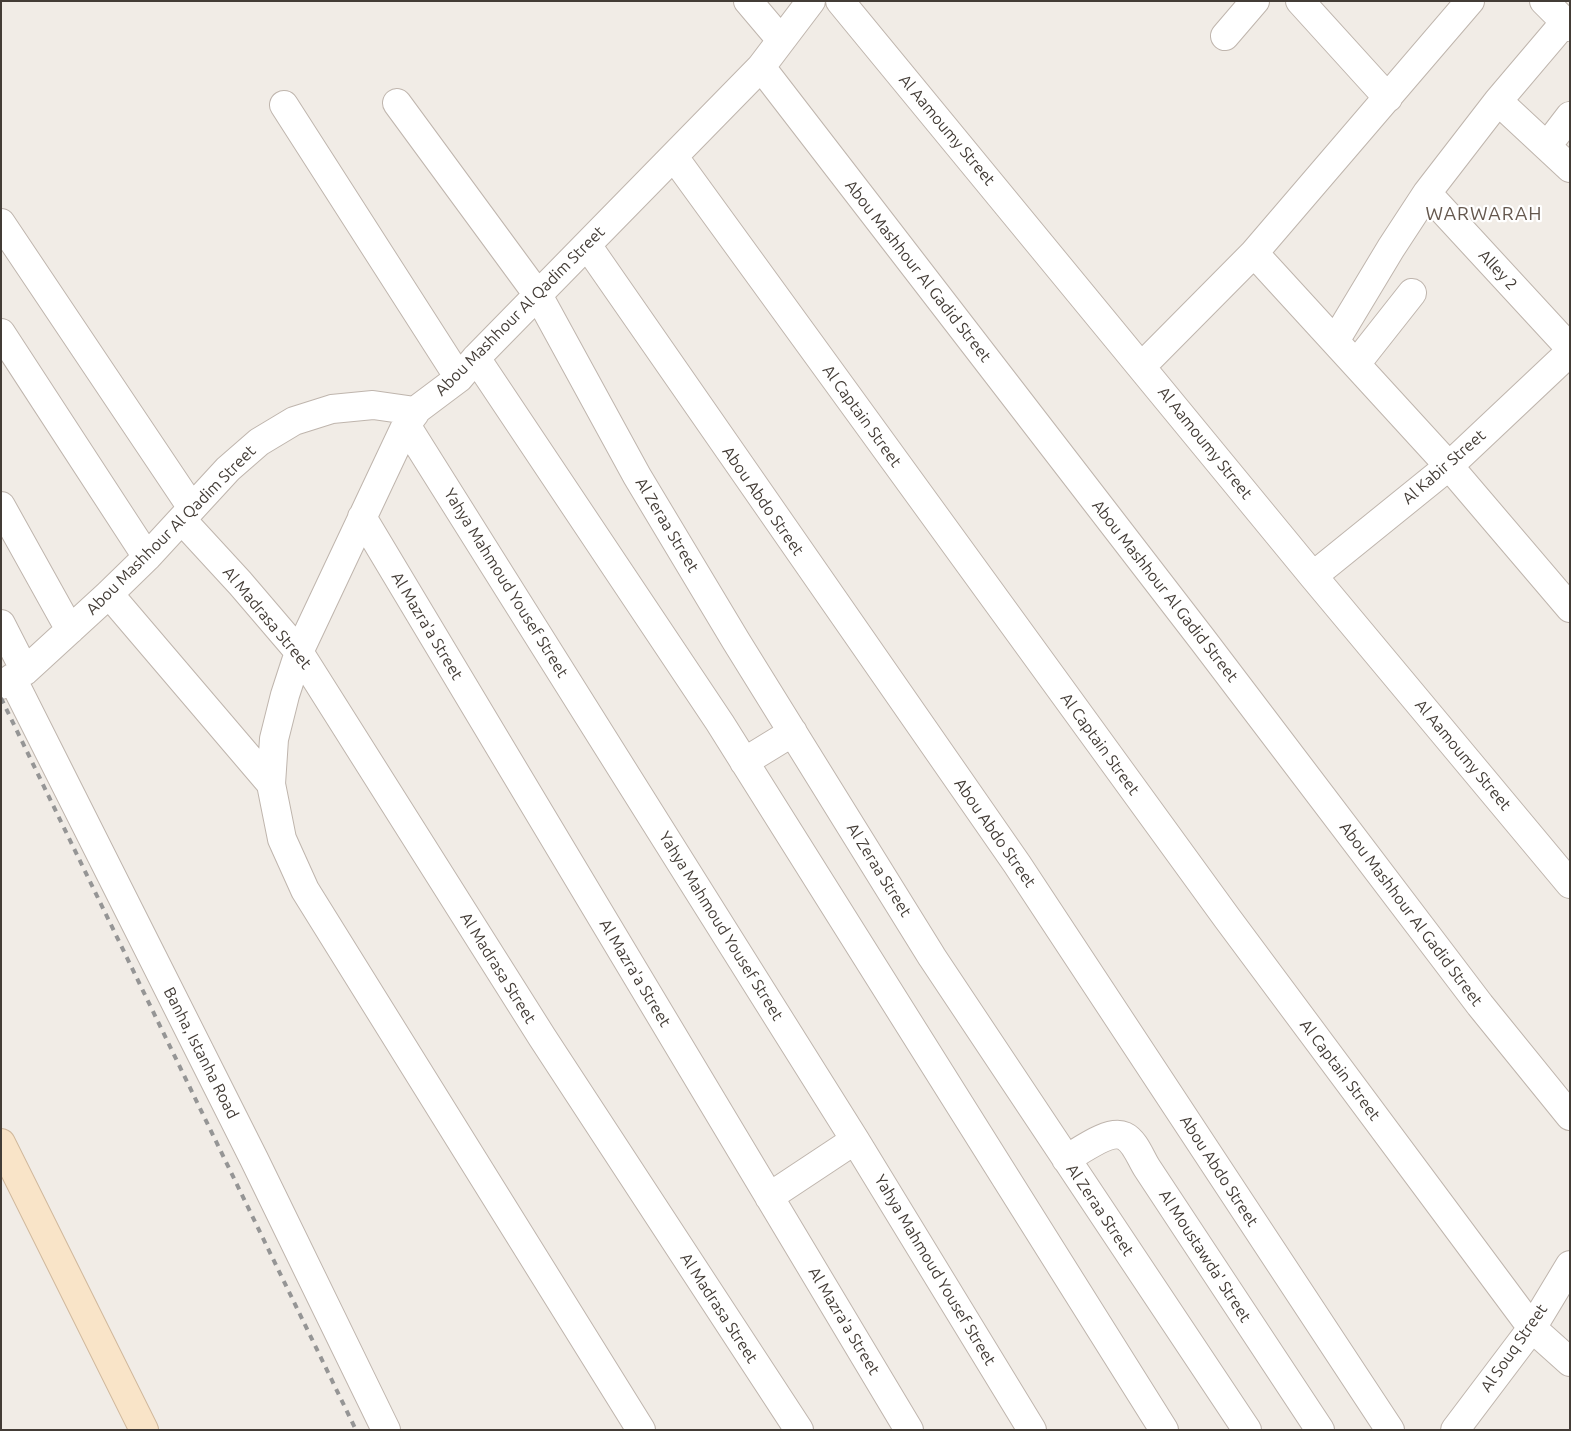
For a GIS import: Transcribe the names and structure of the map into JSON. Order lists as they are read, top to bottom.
{
  "streets": {
    "street": [
      "Al Aamoumy Street",
      "Alley 2",
      "Abou Mashhour Al Gadid Street",
      "Abou Mashhour Al Qadim Street",
      "Al Captain Street",
      "Al Kabir Street",
      "Abou Abdo Street",
      "Al Zeraa Street",
      "Yahya Mahmoud Yousef Street",
      "Al Madrasa Street",
      "Al Mazra'a Street",
      "Banha, Istanha Road",
      "Al Moustawda' Street",
      "Al Souq Street"
    ]
  },
  "crossings": [
    ["Al Aamoumy Street", "Al Kabir Street"],
    ["Abou Mashhour Al Gadid Street", "Abou Mashhour Al Qadim Street"],
    ["Abou Mashhour Al Qadim Street", "Al Captain Street"],
    ["Abou Mashhour Al Qadim Street", "Abou Abdo Street"],
    ["Abou Mashhour Al Qadim Street", "Al Zeraa Street"],
    ["Abou Mashhour Al Qadim Street", "Yahya Mahmoud Yousef Street"],
    ["Abou Mashhour Al Qadim Street", "Al Madrasa Street"],
    ["Abou Mashhour Al Qadim Street", "Banha, Istanha Road"],
    ["Al Captain Street", "Al Souq Street"],
    ["Al Zeraa Street", "Al Moustawda' Street"]
  ],
  "districts": ["WARWARAH"]
}
